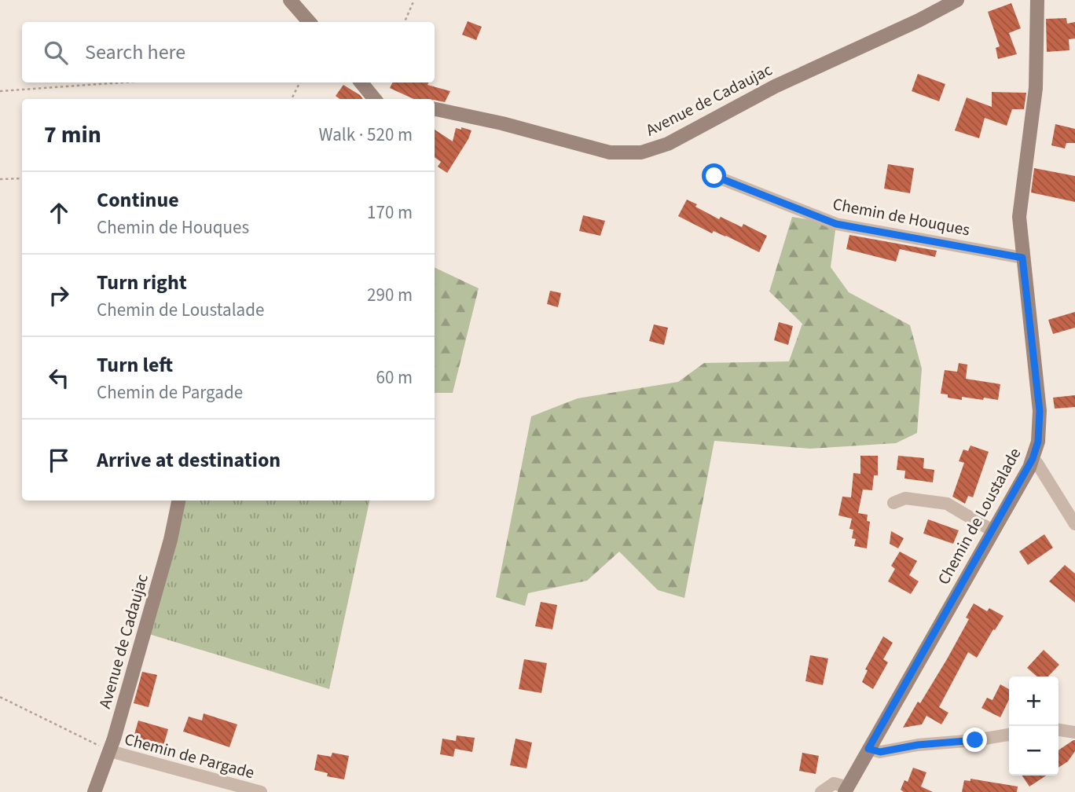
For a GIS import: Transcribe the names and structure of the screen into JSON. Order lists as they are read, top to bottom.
{
  "streets": {
    "street": [
      "Avenue de Cadaujac",
      "Chemin de Houques",
      "Chemin de Loustalade",
      "Chemin de Pargade"
    ]
  },
  "crossings": [
    ["Avenue de Cadaujac", "Chemin de Pargade"],
    ["Chemin de Houques", "Chemin de Loustalade"]
  ],
  "page": {
    "search": "Search here",
    "heading": ["7 min", "Walk · 520 m"],
    "list": [
      ["Continue", "Chemin de Houques", "170 m"],
      ["Turn right", "Chemin de Loustalade", "290 m"],
      ["Turn left", "Chemin de Pargade", "60 m"],
      "Arrive at destination"
    ],
    "map_buttons": ["+", "−"]
  }
}
